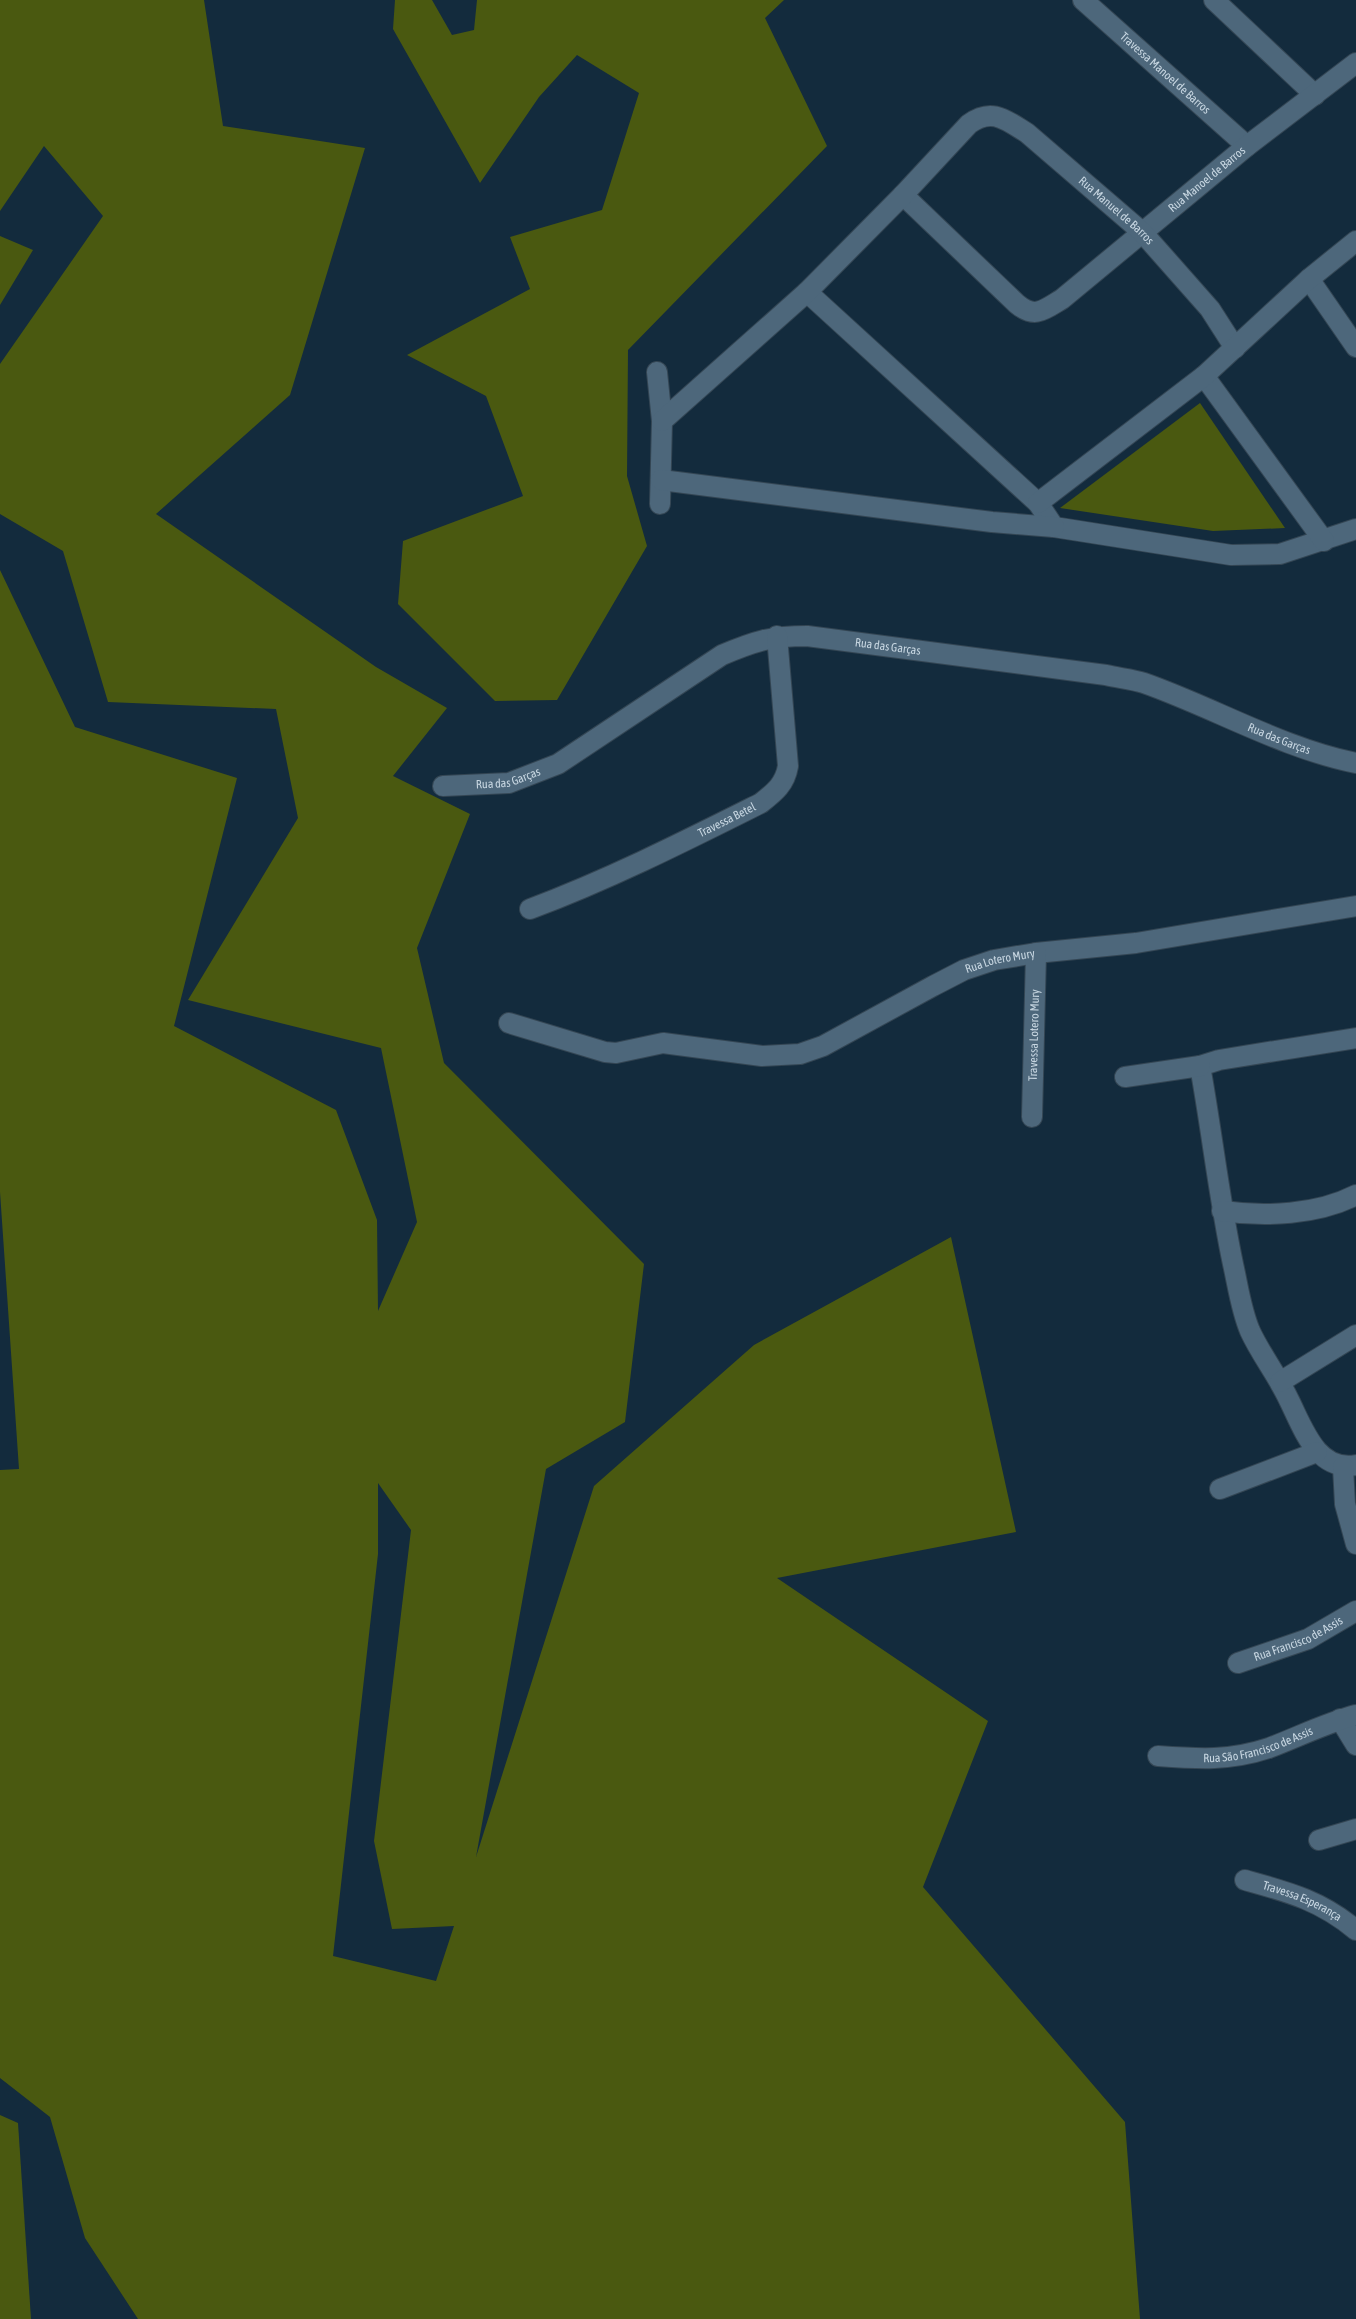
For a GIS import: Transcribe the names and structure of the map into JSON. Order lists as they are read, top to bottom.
{
  "streets": {
    "street": [
      "Travessa Manoel de Barros",
      "Rua Manoel de Barros",
      "Rua Manuel de Barros",
      "Rua das Garças",
      "Travessa Betel",
      "Rua Lotero Mury",
      "Travessa Lotero Mury",
      "Rua Francisco de Assis",
      "Rua São Francisco de Assis",
      "Travessa Esperança"
    ]
  },
  "crossings": [
    ["Travessa Manoel de Barros", "Rua Manoel de Barros"],
    ["Rua Manoel de Barros", "Rua Manuel de Barros"],
    ["Rua das Garças", "Travessa Betel"],
    ["Rua Lotero Mury", "Travessa Lotero Mury"]
  ]
}
